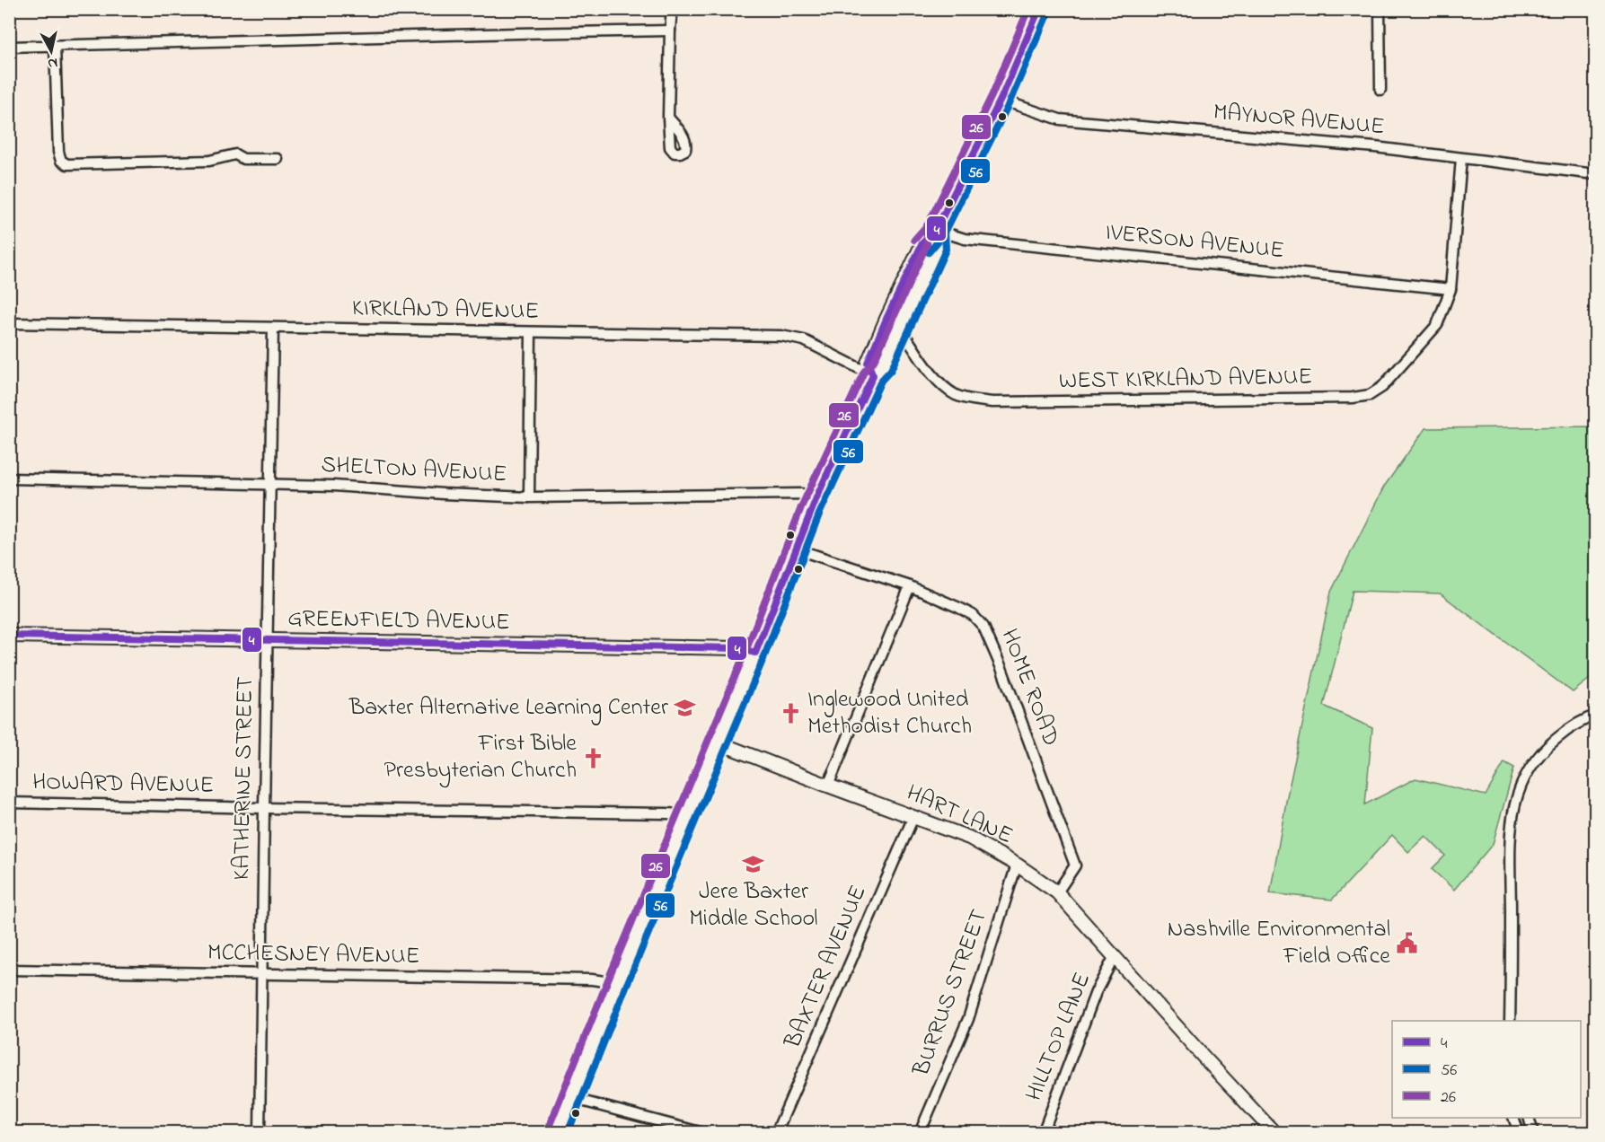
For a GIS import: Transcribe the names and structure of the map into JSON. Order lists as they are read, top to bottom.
{
  "streets": {
    "main road": ["GREENFIELD AVENUE", "HART LANE"],
    "street": [
      "MAYNOR AVENUE",
      "IVERSON AVENUE",
      "KIRKLAND AVENUE",
      "WEST KIRKLAND AVENUE",
      "SHELTON AVENUE",
      "HOME ROAD",
      "KATHERINE STREET",
      "HOWARD AVENUE",
      "MCCHESNEY AVENUE",
      "BAXTER AVENUE",
      "BURRUS STREET",
      "HILLTOP LANE"
    ]
  },
  "crossings": [
    ["MAYNOR AVENUE", "WEST KIRKLAND AVENUE"],
    ["IVERSON AVENUE", "WEST KIRKLAND AVENUE"],
    ["KIRKLAND AVENUE", "KATHERINE STREET"],
    ["SHELTON AVENUE", "KATHERINE STREET"],
    ["GREENFIELD AVENUE", "KATHERINE STREET"],
    ["HOME ROAD", "HART LANE"],
    ["KATHERINE STREET", "HOWARD AVENUE"],
    ["KATHERINE STREET", "MCCHESNEY AVENUE"],
    ["HART LANE", "BAXTER AVENUE"],
    ["HART LANE", "BURRUS STREET"],
    ["HART LANE", "HILLTOP LANE"]
  ],
  "places": {
    "school or university": ["Baxter Alternative Learning Center", "Jere Baxter Middle School"],
    "church": ["Inglewood United Methodist Church", "First Bible Presbyterian Church"],
    "public building": ["Nashville Environmental Field Office"]
  },
  "lines": ["transit line 4", "transit line 26", "transit line 56"],
  "legend": ["4", "56", "26"],
  "north": "bottom"
}
